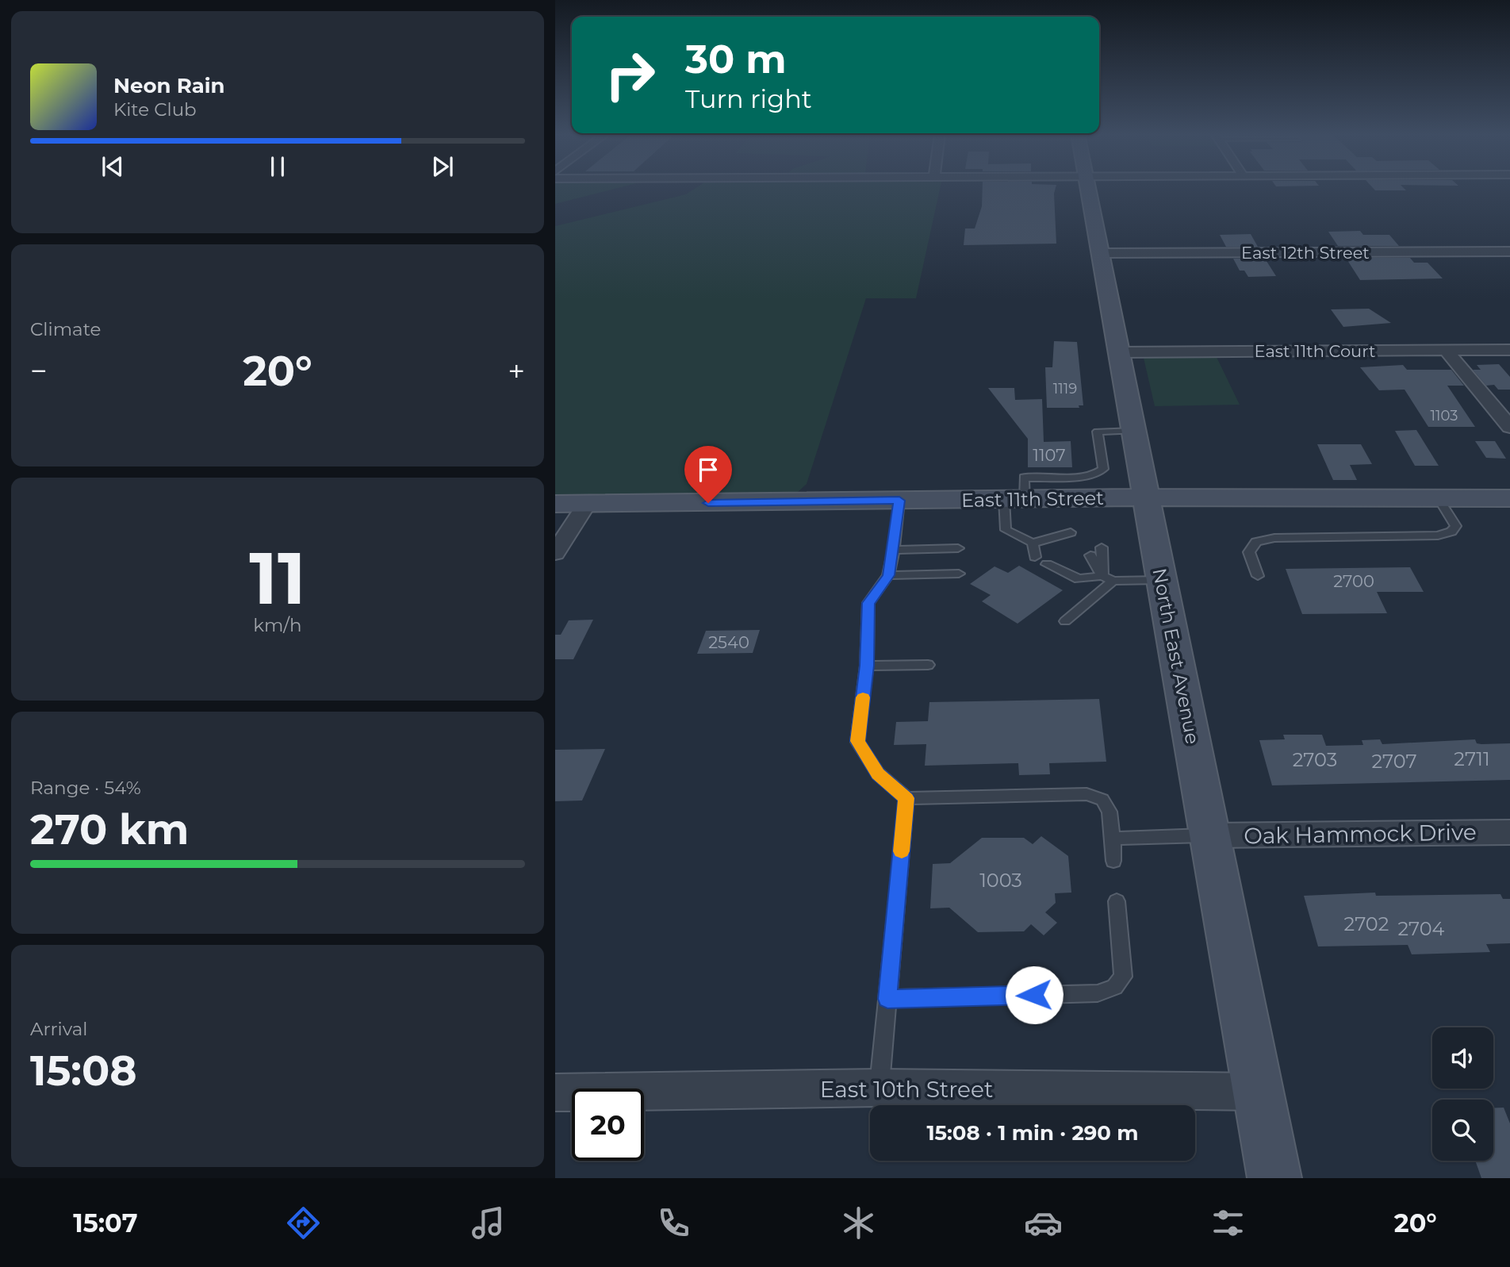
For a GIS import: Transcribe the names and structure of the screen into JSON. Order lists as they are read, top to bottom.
{
  "streets": {
    "main road": ["East 11th Street", "North East Avenue"],
    "street": [
      "East 12th Street",
      "East 11th Court",
      "Oak Hammock Drive",
      "East 10th Street"
    ]
  },
  "crossings": [
    ["East 12th Street", "North East Avenue"],
    ["East 11th Court", "North East Avenue"],
    ["East 11th Street", "North East Avenue"],
    ["North East Avenue", "Oak Hammock Drive"],
    ["North East Avenue", "East 10th Street"]
  ],
  "house_numbers": [
    "1119",
    "1103",
    "1107",
    "2700",
    "2540",
    "2711",
    "2703",
    "2707",
    "1003",
    "2702",
    "2704"
  ],
  "page": {
    "turn": ["30 m", "Turn right"],
    "song": ["Neon Rain", "Kite Club"],
    "tile": [
      "Climate",
      ["11", "km/h"],
      ["Range · 54%", "270 km"],
      ["Arrival", "15:08"]
    ],
    "heat": ["−", "20°", "+"],
    "limit": "20",
    "trip": "15:08 · 1 min · 290 m",
    "tabs": ["15:07", "20°"]
  }
}
